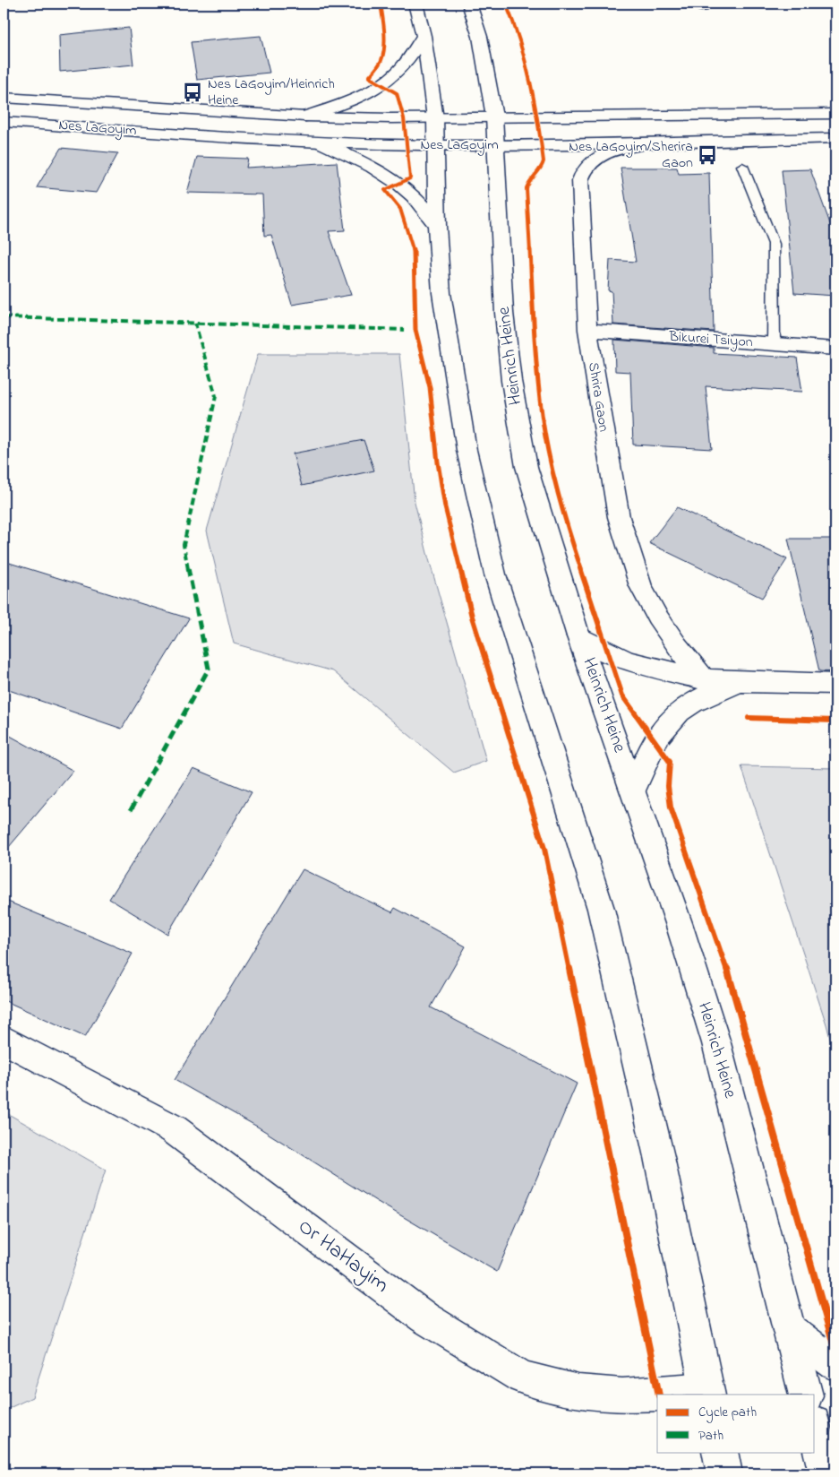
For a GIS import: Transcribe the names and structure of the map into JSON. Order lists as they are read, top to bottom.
{
  "streets": {
    "street": [
      "Nes LaGoyim",
      "Bikurei Tsiyon",
      "Heinrich Heine",
      "Shrira Gaon",
      "Or HaHayim"
    ]
  },
  "crossings": [
    ["Nes LaGoyim", "Heinrich Heine"],
    ["Nes LaGoyim", "Shrira Gaon"],
    ["Bikurei Tsiyon", "Shrira Gaon"]
  ],
  "places": {
    "bus stop": ["Nes LaGoyim/Heinrich Heine", "Nes LaGoyim/Sherira Gaon"]
  },
  "legend": ["Cycle path", "Path"]
}
